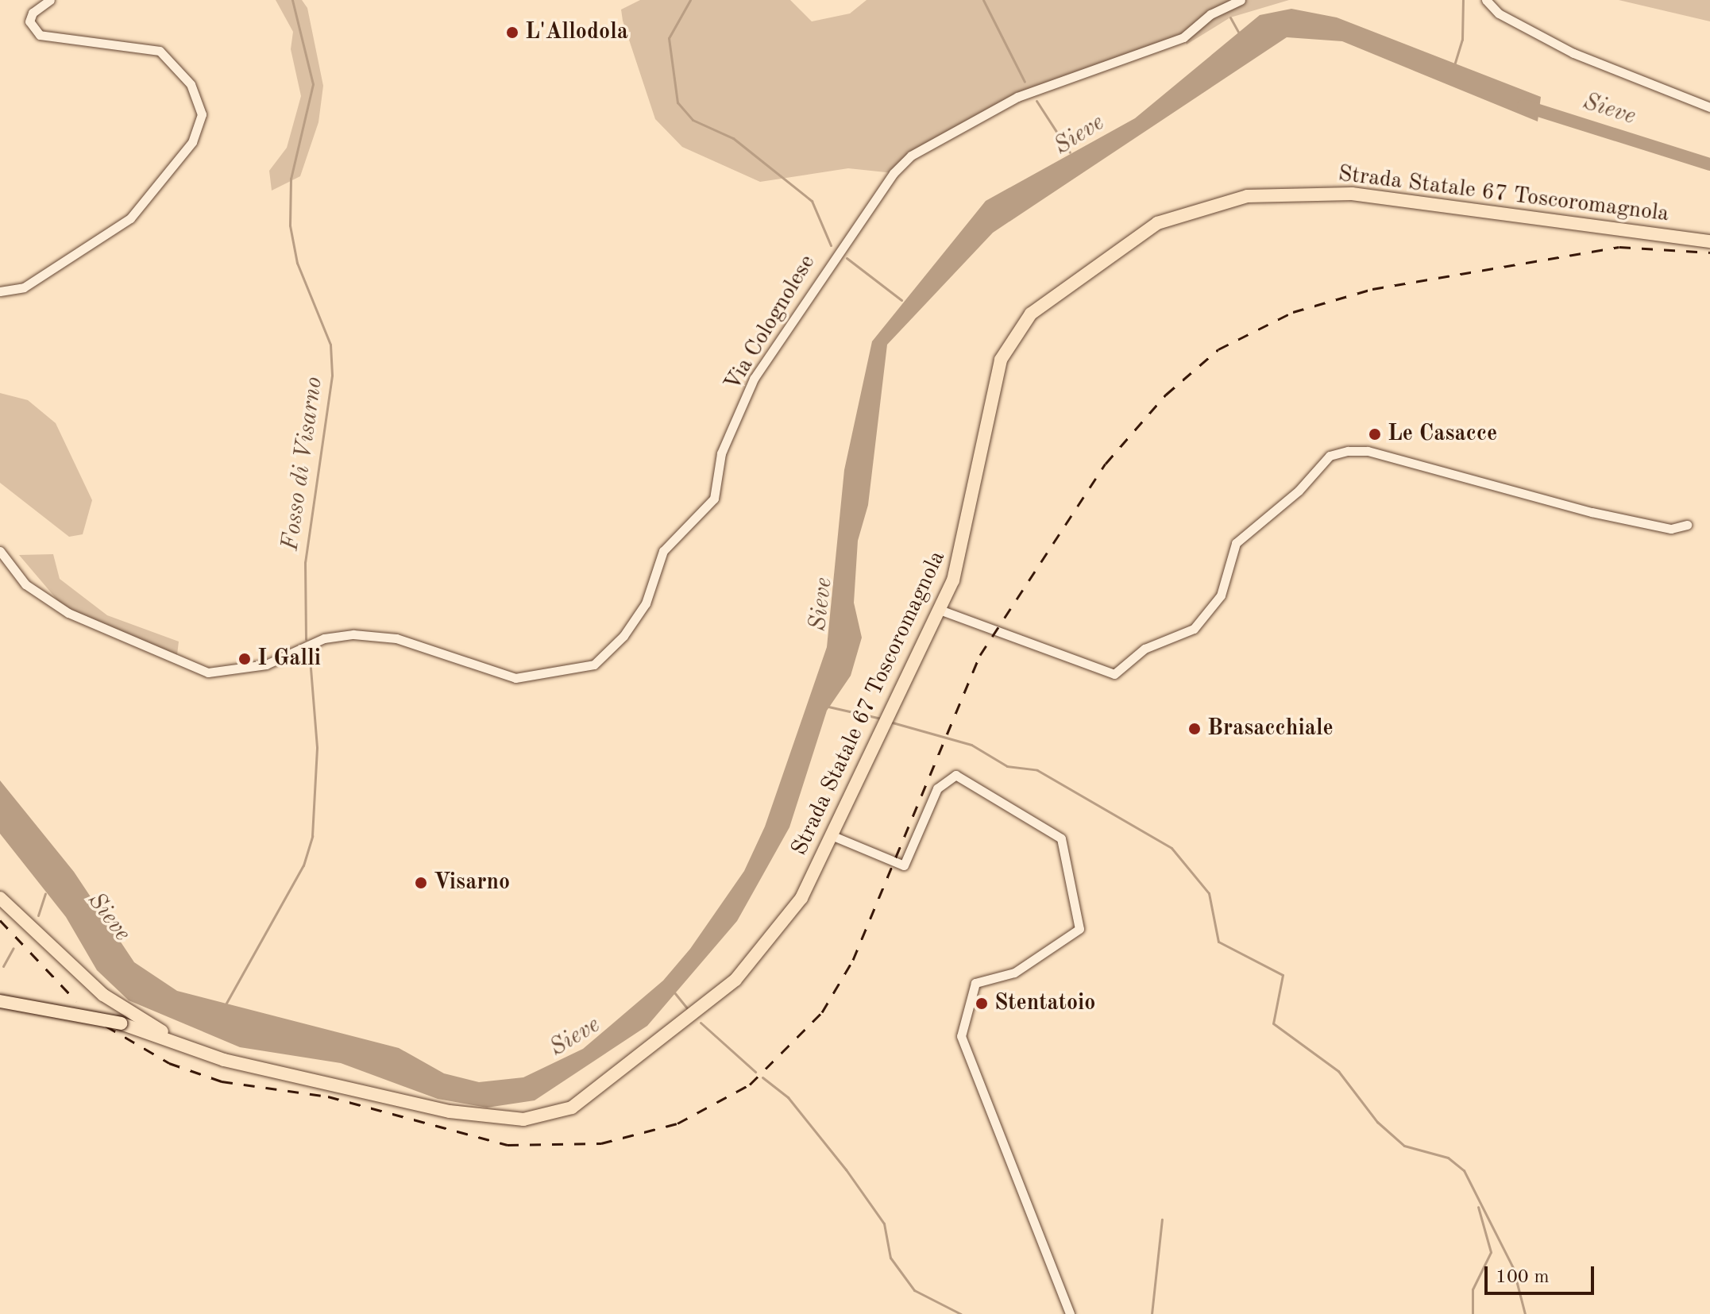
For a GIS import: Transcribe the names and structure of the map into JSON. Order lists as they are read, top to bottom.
{
  "streets": {
    "main road": ["Strada Statale 67 Toscoromagnola"],
    "street": ["Via Colognolese"]
  },
  "water": ["Sieve", "Fosso di Visarno"],
  "places": [
    "L'Allodola",
    "Le Casacce",
    "I Galli",
    "Brasacchiale",
    "Visarno",
    "Stentatoio"
  ],
  "scale_bar": "100 m"
}
